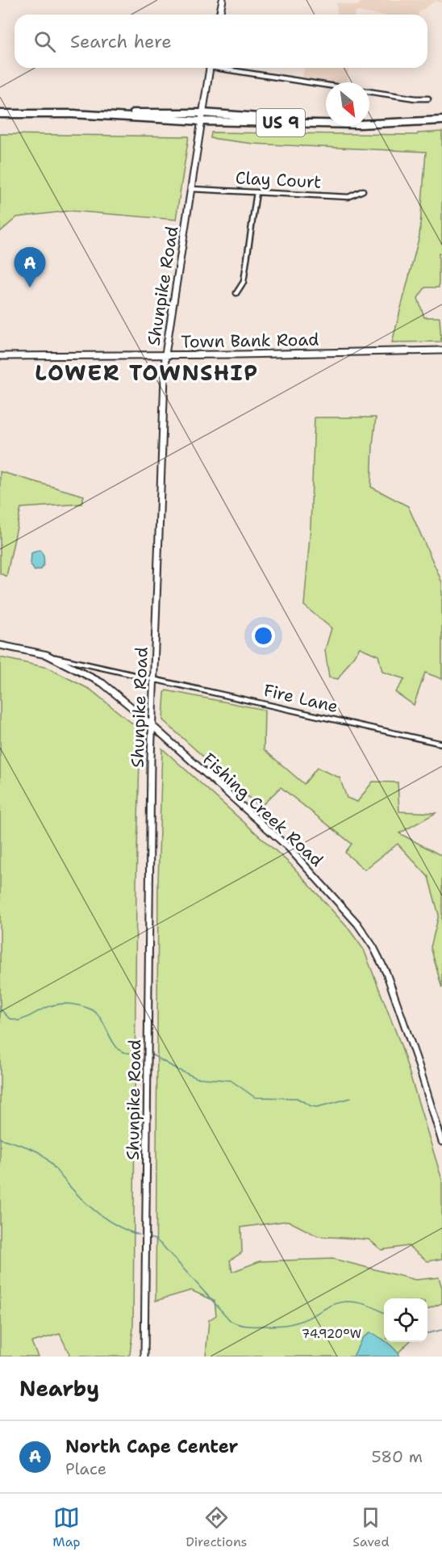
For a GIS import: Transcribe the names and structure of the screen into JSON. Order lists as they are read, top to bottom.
{
  "streets": {
    "highway": ["US 9"],
    "street": [
      "Clay Court",
      "Shunpike Road",
      "Town Bank Road",
      "Fire Lane",
      "Fishing Creek Road"
    ]
  },
  "crossings": [
    ["US 9", "Shunpike Road"],
    ["Clay Court", "Shunpike Road"],
    ["Shunpike Road", "Town Bank Road"],
    ["Shunpike Road", "Fire Lane"],
    ["Shunpike Road", "Fishing Creek Road"],
    ["Fire Lane", "Fishing Creek Road"]
  ],
  "districts": ["LOWER TOWNSHIP"],
  "north": "bottom right",
  "page": {
    "search": "Search here",
    "pins": "A",
    "heading": "Nearby",
    "list": [
      {
        "mark": "A",
        "name": "North Cape Center",
        "note": "Place",
        "value": "580 m"
      }
    ],
    "nav": ["Map", "Directions", "Saved"]
  },
  "coordinates": ["74.920°W"]
}
